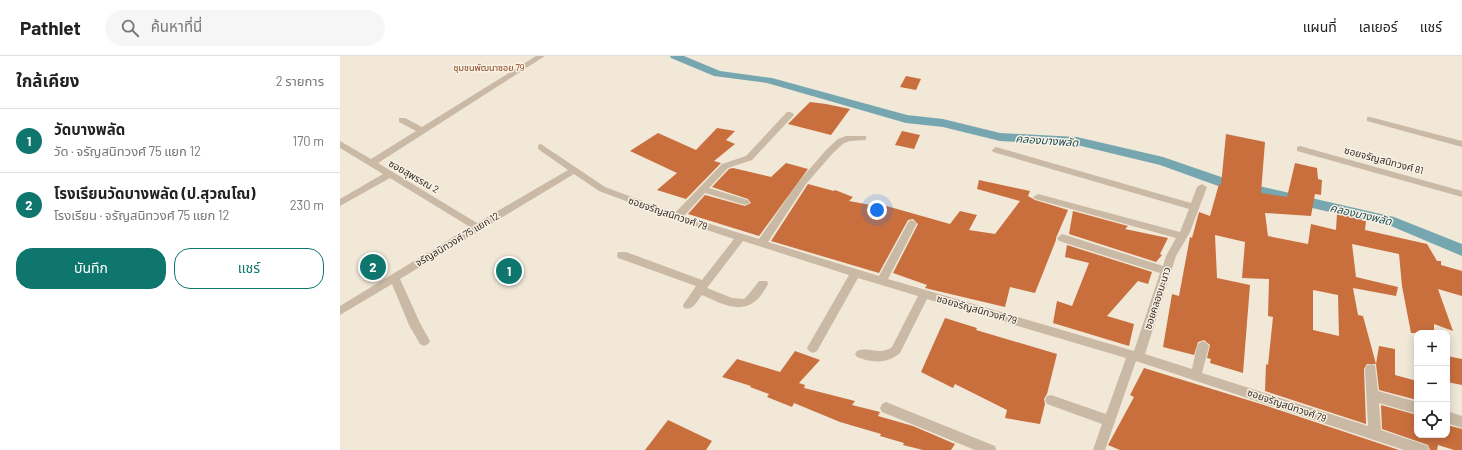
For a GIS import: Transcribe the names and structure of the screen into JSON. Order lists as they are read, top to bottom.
{
  "streets": {
    "street": [
      "ซอยจรัญสนิทวงศ์ 81",
      "ซอยสุพรรณ 2",
      "ซอยจรัญสนิทวงศ์ 79",
      "จรัญสนิทวงศ์ 75 แยก 12",
      "ซอยคลองมะนาว"
    ]
  },
  "crossings": [
    ["ซอยสุพรรณ 2", "จรัญสนิทวงศ์ 75 แยก 12"],
    ["ซอยจรัญสนิทวงศ์ 79", "จรัญสนิทวงศ์ 75 แยก 12"],
    ["ซอยจรัญสนิทวงศ์ 79", "ซอยคลองมะนาว"]
  ],
  "districts": ["ชุมชนพัฒนาซอย 79"],
  "water": ["คลองบางพลัด"],
  "page": {
    "header": "Pathlet",
    "search": "ค้นหาที่นี่",
    "nav": ["แผนที่", "เลเยอร์", "แชร์"],
    "heading": ["ใกล้เคียง", "2 รายการ"],
    "list": [
      {
        "mark": "1",
        "name": "วัดบางพลัด",
        "note": "วัด · จรัญสนิทวงศ์ 75 แยก 12",
        "value": "170 m"
      },
      {
        "mark": "2",
        "name": "โรงเรียนวัดบางพลัด (ป.สุวณโณ)",
        "note": "โรงเรียน · จรัญสนิทวงศ์ 75 แยก 12",
        "value": "230 m"
      }
    ],
    "buttons": ["บันทึก", "แชร์"],
    "pins": ["2", "1"],
    "map_buttons": ["+", "−"]
  }
}
